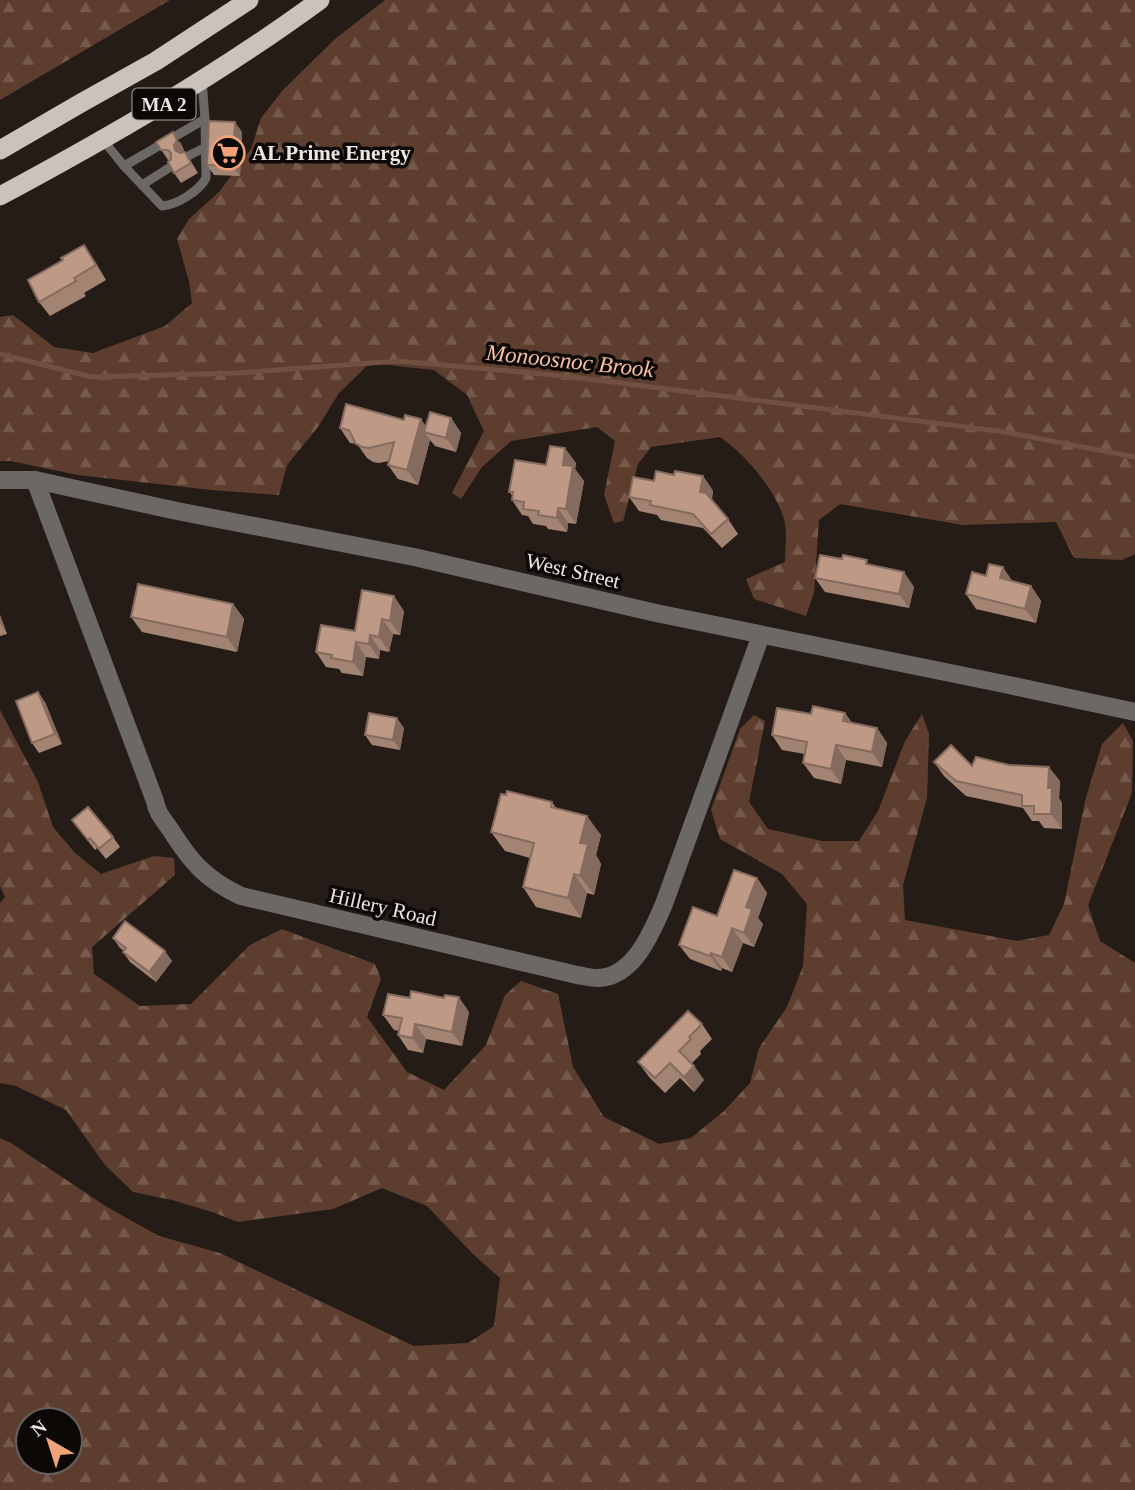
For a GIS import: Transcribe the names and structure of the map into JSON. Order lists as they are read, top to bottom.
{
  "streets": {
    "highway": ["MA 2"],
    "street": ["West Street", "Hillery Road"]
  },
  "crossings": [
    ["West Street", "Hillery Road"]
  ],
  "water": ["Monoosnoc Brook"],
  "places": {
    "supermarket": ["AL Prime Energy"]
  },
  "north": "top left"
}
